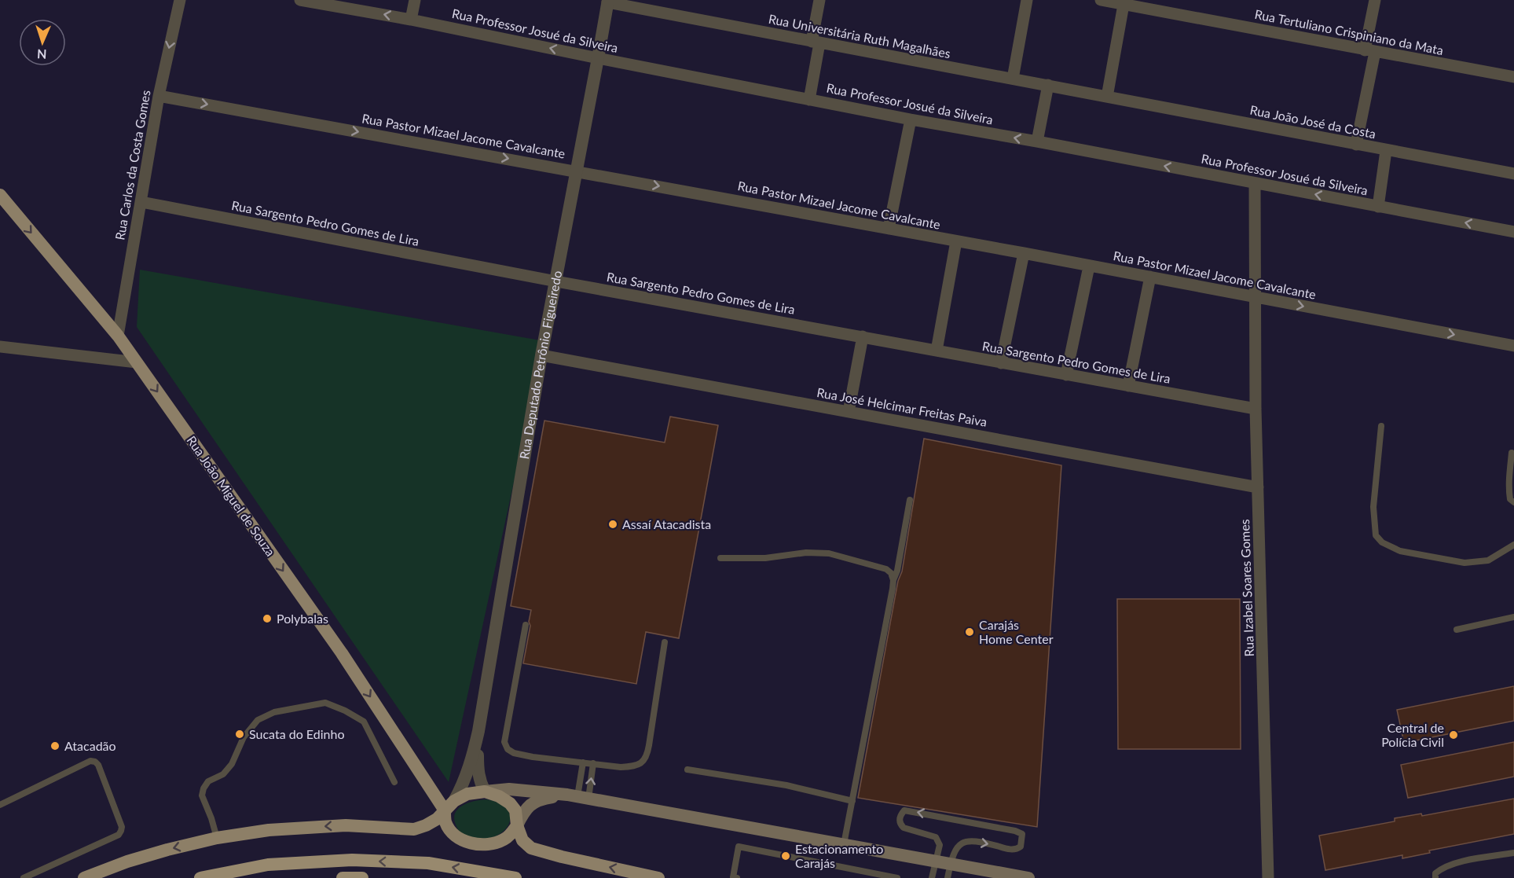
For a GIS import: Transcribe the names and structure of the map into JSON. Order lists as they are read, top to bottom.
{
  "streets": {
    "main road": ["Rua João Miguel de Souza"],
    "street": [
      "Rua Professor Josué da Silveira",
      "Rua Tertuliano Crispiniano da Mata",
      "Rua Universitária Ruth Magalhães",
      "Rua João José da Costa",
      "Rua Pastor Mizael Jacome Cavalcante",
      "Rua Carlos da Costa Gomes",
      "Rua Sargento Pedro Gomes de Lira",
      "Rua Deputado Petrônio Figueiredo",
      "Rua José Helcimar Freitas Paiva",
      "Rua Izabel Soares Gomes"
    ]
  },
  "crossings": [
    ["Rua Professor Josué da Silveira", "Rua Deputado Petrônio Figueiredo"],
    ["Rua Professor Josué da Silveira", "Rua Izabel Soares Gomes"],
    ["Rua Universitária Ruth Magalhães", "Rua João José da Costa"],
    ["Rua Universitária Ruth Magalhães", "Rua Deputado Petrônio Figueiredo"],
    ["Rua Pastor Mizael Jacome Cavalcante", "Rua Carlos da Costa Gomes"],
    ["Rua Pastor Mizael Jacome Cavalcante", "Rua Deputado Petrônio Figueiredo"],
    ["Rua Pastor Mizael Jacome Cavalcante", "Rua Izabel Soares Gomes"],
    ["Rua Carlos da Costa Gomes", "Rua Sargento Pedro Gomes de Lira"],
    ["Rua Carlos da Costa Gomes", "Rua João Miguel de Souza"],
    ["Rua Sargento Pedro Gomes de Lira", "Rua Deputado Petrônio Figueiredo"],
    ["Rua Sargento Pedro Gomes de Lira", "Rua Izabel Soares Gomes"],
    ["Rua Deputado Petrônio Figueiredo", "Rua José Helcimar Freitas Paiva"],
    ["Rua Deputado Petrônio Figueiredo", "Rua João Miguel de Souza"],
    ["Rua José Helcimar Freitas Paiva", "Rua Izabel Soares Gomes"]
  ],
  "one_way": ["Rua Professor Josué da Silveira", "Rua Pastor Mizael Jacome Cavalcante", "Rua João Miguel de Souza"],
  "places": [
    "Assaí Atacadista",
    "Polybalas",
    "Carajás Home Center",
    "Sucata do Edinho",
    "Central de Polícia Civil",
    "Atacadão",
    "Estacionamento Carajás"
  ],
  "north": "bottom"
}
